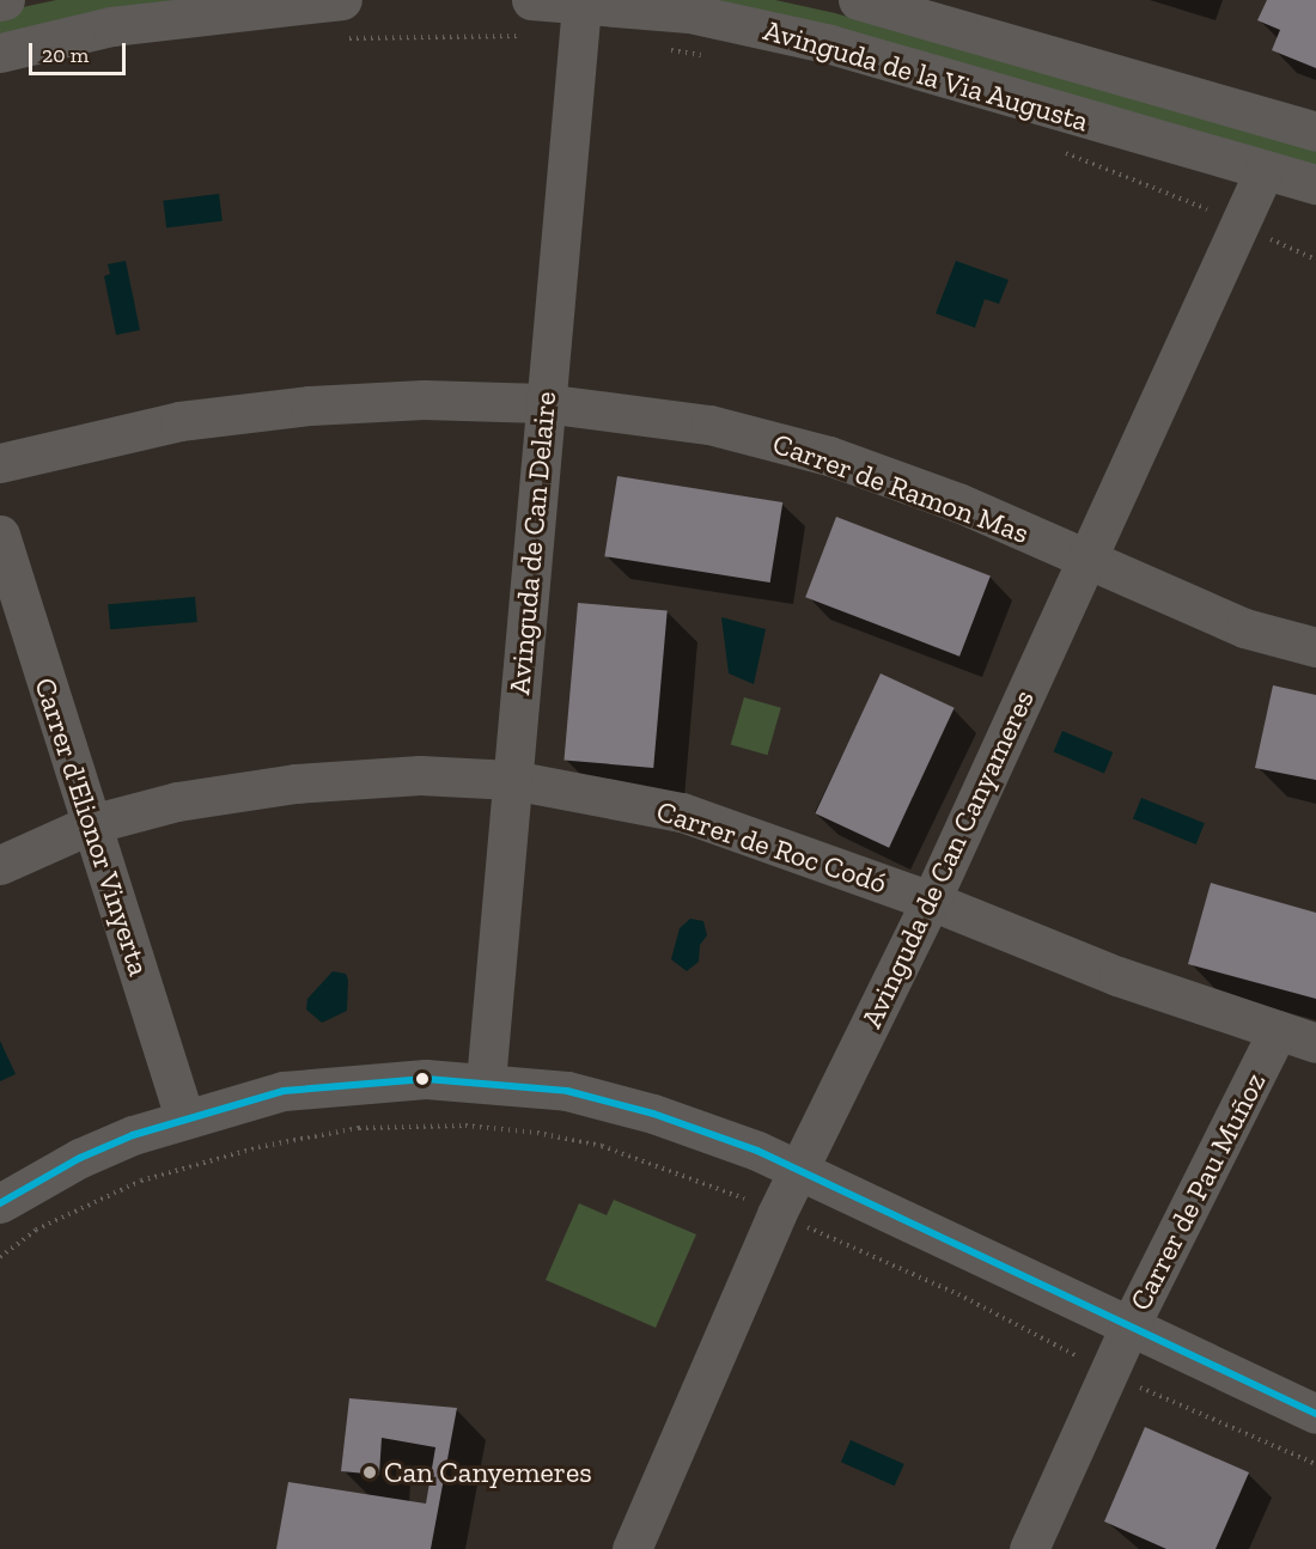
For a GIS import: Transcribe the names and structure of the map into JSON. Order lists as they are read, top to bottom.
{
  "streets": {
    "street": [
      "Avinguda de la Via Augusta",
      "Carrer de Ramon Mas",
      "Avinguda de Can Delaire",
      "Carrer d'Elionor Vinyerta",
      "Carrer de Roc Codó",
      "Avinguda de Can Canyameres",
      "Carrer de Pau Muñoz"
    ]
  },
  "crossings": [
    ["Avinguda de la Via Augusta", "Avinguda de Can Delaire"],
    ["Avinguda de la Via Augusta", "Avinguda de Can Canyameres"],
    ["Carrer de Ramon Mas", "Avinguda de Can Delaire"],
    ["Carrer de Ramon Mas", "Avinguda de Can Canyameres"],
    ["Avinguda de Can Delaire", "Carrer de Roc Codó"],
    ["Carrer d'Elionor Vinyerta", "Carrer de Roc Codó"],
    ["Carrer de Roc Codó", "Avinguda de Can Canyameres"],
    ["Carrer de Roc Codó", "Carrer de Pau Muñoz"]
  ],
  "places": ["Can Canyemeres"],
  "scale_bar": "20 m"
}
